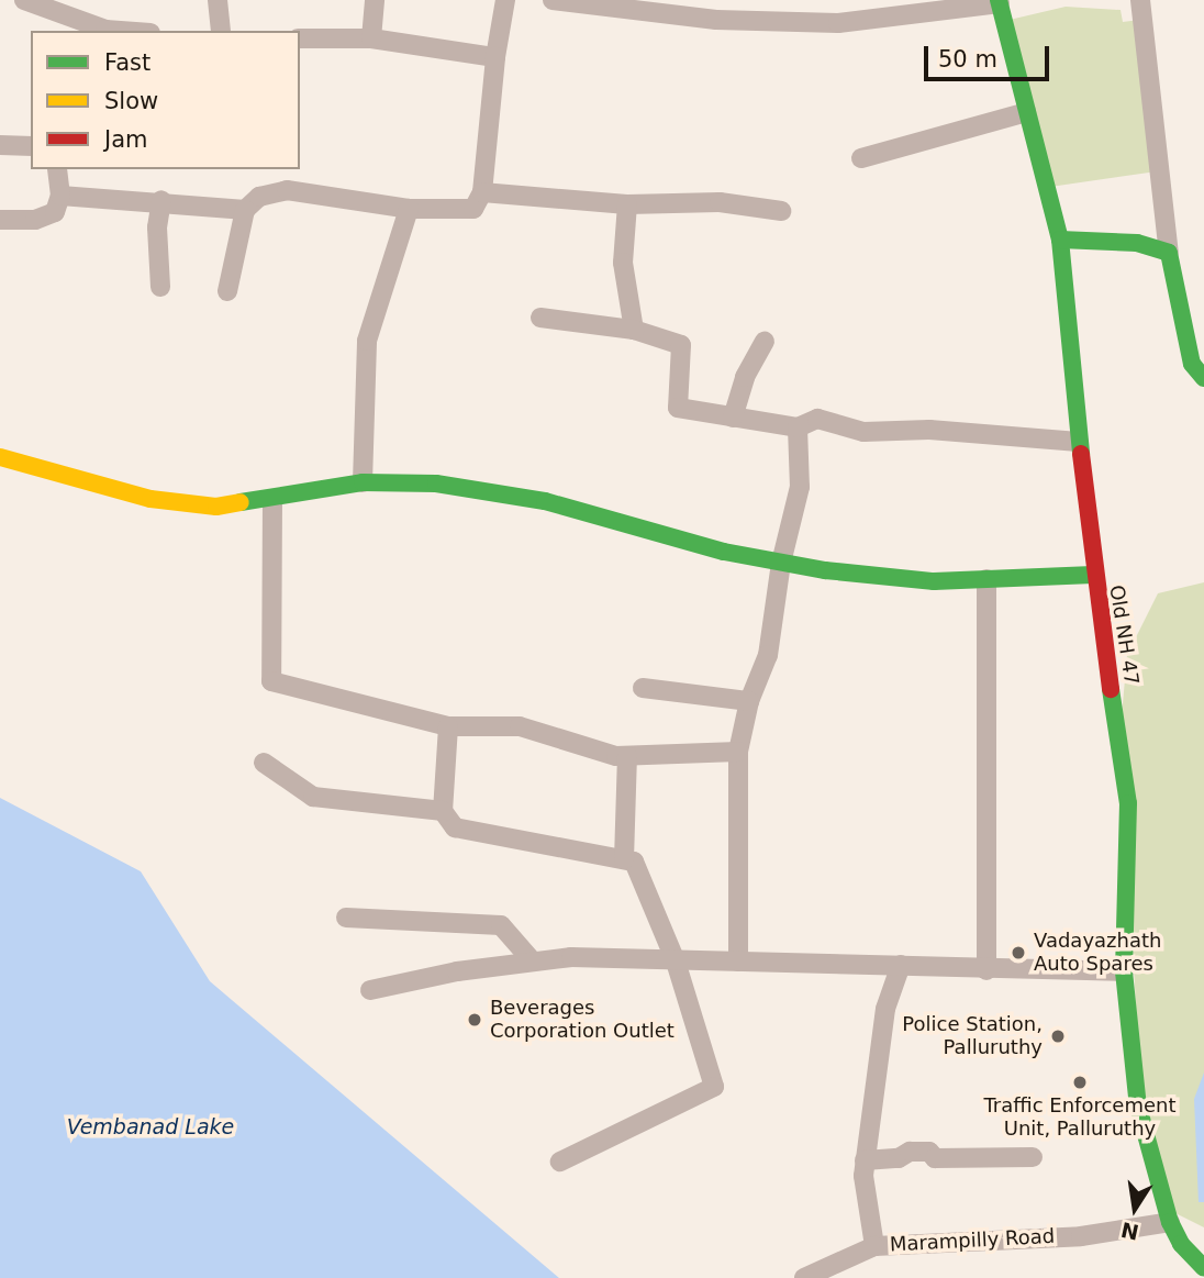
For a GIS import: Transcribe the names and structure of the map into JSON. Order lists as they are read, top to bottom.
{
  "streets": {
    "main road": ["Old NH 47"],
    "street": ["Marampilly Road"]
  },
  "crossings": [
    ["Old NH 47", "Marampilly Road"]
  ],
  "water": ["Vembanad Lake"],
  "places": [
    "Vadayazhath Auto Spares",
    "Beverages Corporation Outlet",
    "Police Station, Palluruthy",
    "Traffic Enforcement Unit, Palluruthy"
  ],
  "legend": ["Fast", "Slow", "Jam"],
  "scale_bar": "50 m",
  "north": "bottom"
}
